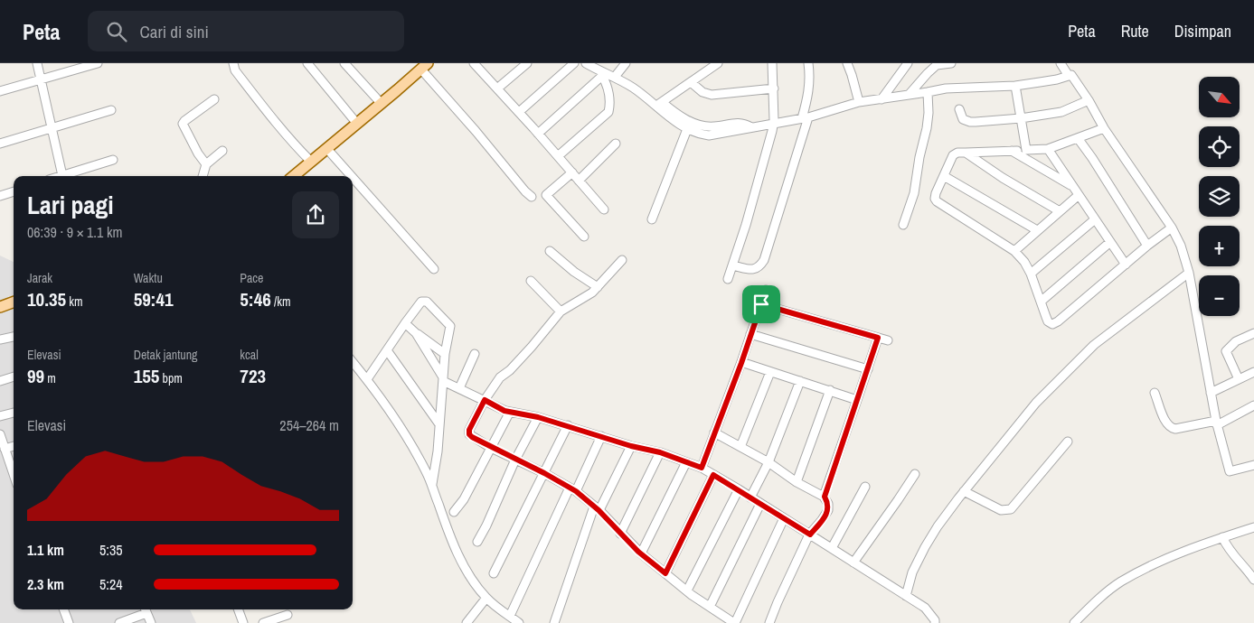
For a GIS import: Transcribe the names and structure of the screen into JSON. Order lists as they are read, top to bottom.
{
  "north": "bottom right",
  "page": {
    "header": "Peta",
    "search": "Cari di sini",
    "nav": ["Peta", "Rute", "Disimpan"],
    "map_buttons": ["+", "−"],
    "heading": ["Lari pagi", "06:39 · 9 × 1.1 km"],
    "stats": [
      ["Jarak", "10.35 km"],
      ["Waktu", "59:41"],
      ["Pace", "5:46 /km"],
      ["Elevasi", "99 m"],
      ["Detak jantung", "155 bpm"],
      ["kcal", "723"]
    ],
    "chart": ["Elevasi", "254–264 m"],
    "list": [
      {
        "name": "1.1 km",
        "note": "5:35"
      },
      {
        "name": "2.3 km",
        "note": "5:24"
      }
    ]
  }
}
